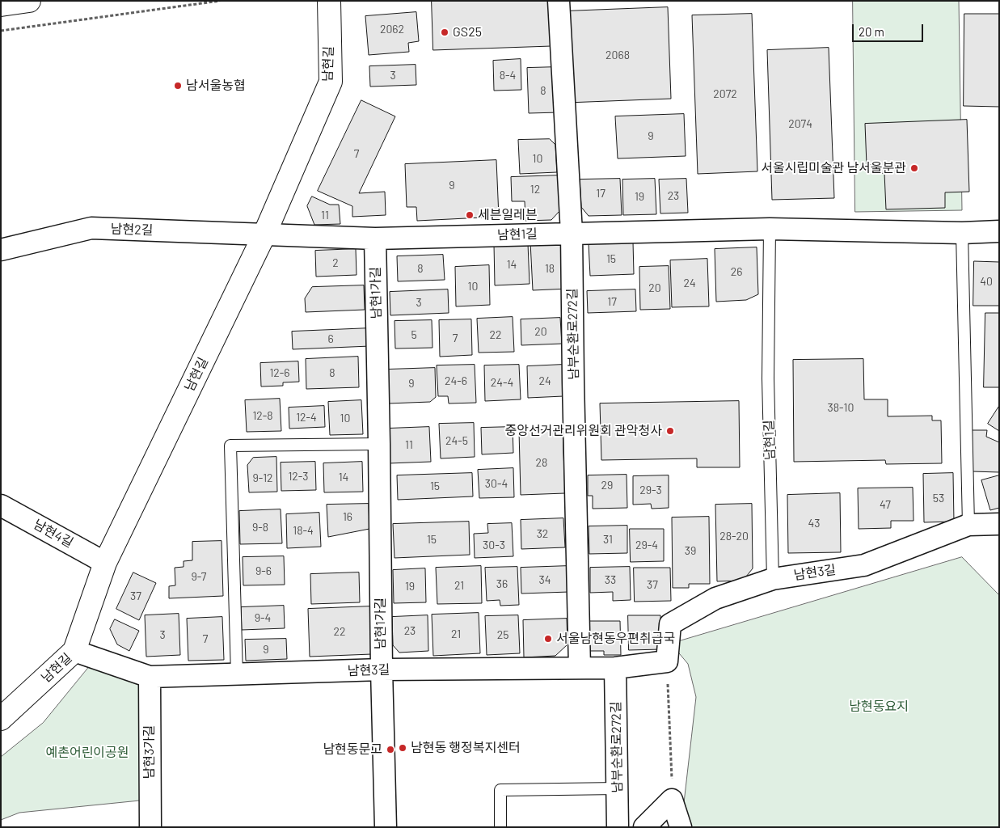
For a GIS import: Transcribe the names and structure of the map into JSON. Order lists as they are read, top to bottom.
{
  "streets": {
    "street": [
      "남현길",
      "남현2길",
      "남현1길",
      "남현1가길",
      "남부순환로272길",
      "남현4길",
      "남현3길",
      "남현3가길"
    ]
  },
  "crossings": [
    ["남현길", "남현2길"],
    ["남현길", "남현1길"],
    ["남현길", "남현4길"],
    ["남현길", "남현3길"],
    ["남현2길", "남현1길"],
    ["남현1길", "남현1가길"],
    ["남현1길", "남부순환로272길"],
    ["남현1길", "남현3길"],
    ["남현1가길", "남현3길"],
    ["남부순환로272길", "남현3길"],
    ["남현3길", "남현3가길"]
  ],
  "parks": ["남현동요지", "예촌어린이공원"],
  "places": [
    "GS25",
    "남서울농협",
    "서울시립미술관 남서울분관",
    "세븐일레븐",
    "중앙선거관리위원회 관악청사",
    "서울남현동우편취급국",
    "남현동 행정복지센터",
    "남현동문고"
  ],
  "house_numbers": [
    "2062",
    "2068",
    "3",
    "8-4",
    "8",
    "2072",
    "2074",
    "9",
    "7",
    "10",
    "9",
    "12",
    "17",
    "23",
    "19",
    "11",
    "15",
    "2",
    "14",
    "8",
    "18",
    "26",
    "40",
    "24",
    "10",
    "20",
    "17",
    "3",
    "20",
    "5",
    "22",
    "7",
    "6",
    "12-6",
    "8",
    "24-6",
    "24",
    "24-4",
    "9",
    "38-10",
    "12-8",
    "12-4",
    "10",
    "24-5",
    "11",
    "28",
    "12-3",
    "14",
    "9-12",
    "30-4",
    "29",
    "15",
    "29-3",
    "53",
    "47",
    "16",
    "43",
    "9-8",
    "18-4",
    "32",
    "28-20",
    "15",
    "31",
    "30-3",
    "29-4",
    "39",
    "9-6",
    "9-7",
    "34",
    "33",
    "36",
    "37",
    "21",
    "19",
    "37",
    "9-4",
    "23",
    "22",
    "21",
    "3",
    "25",
    "7",
    "9"
  ],
  "scale_bar": "20 m"
}
